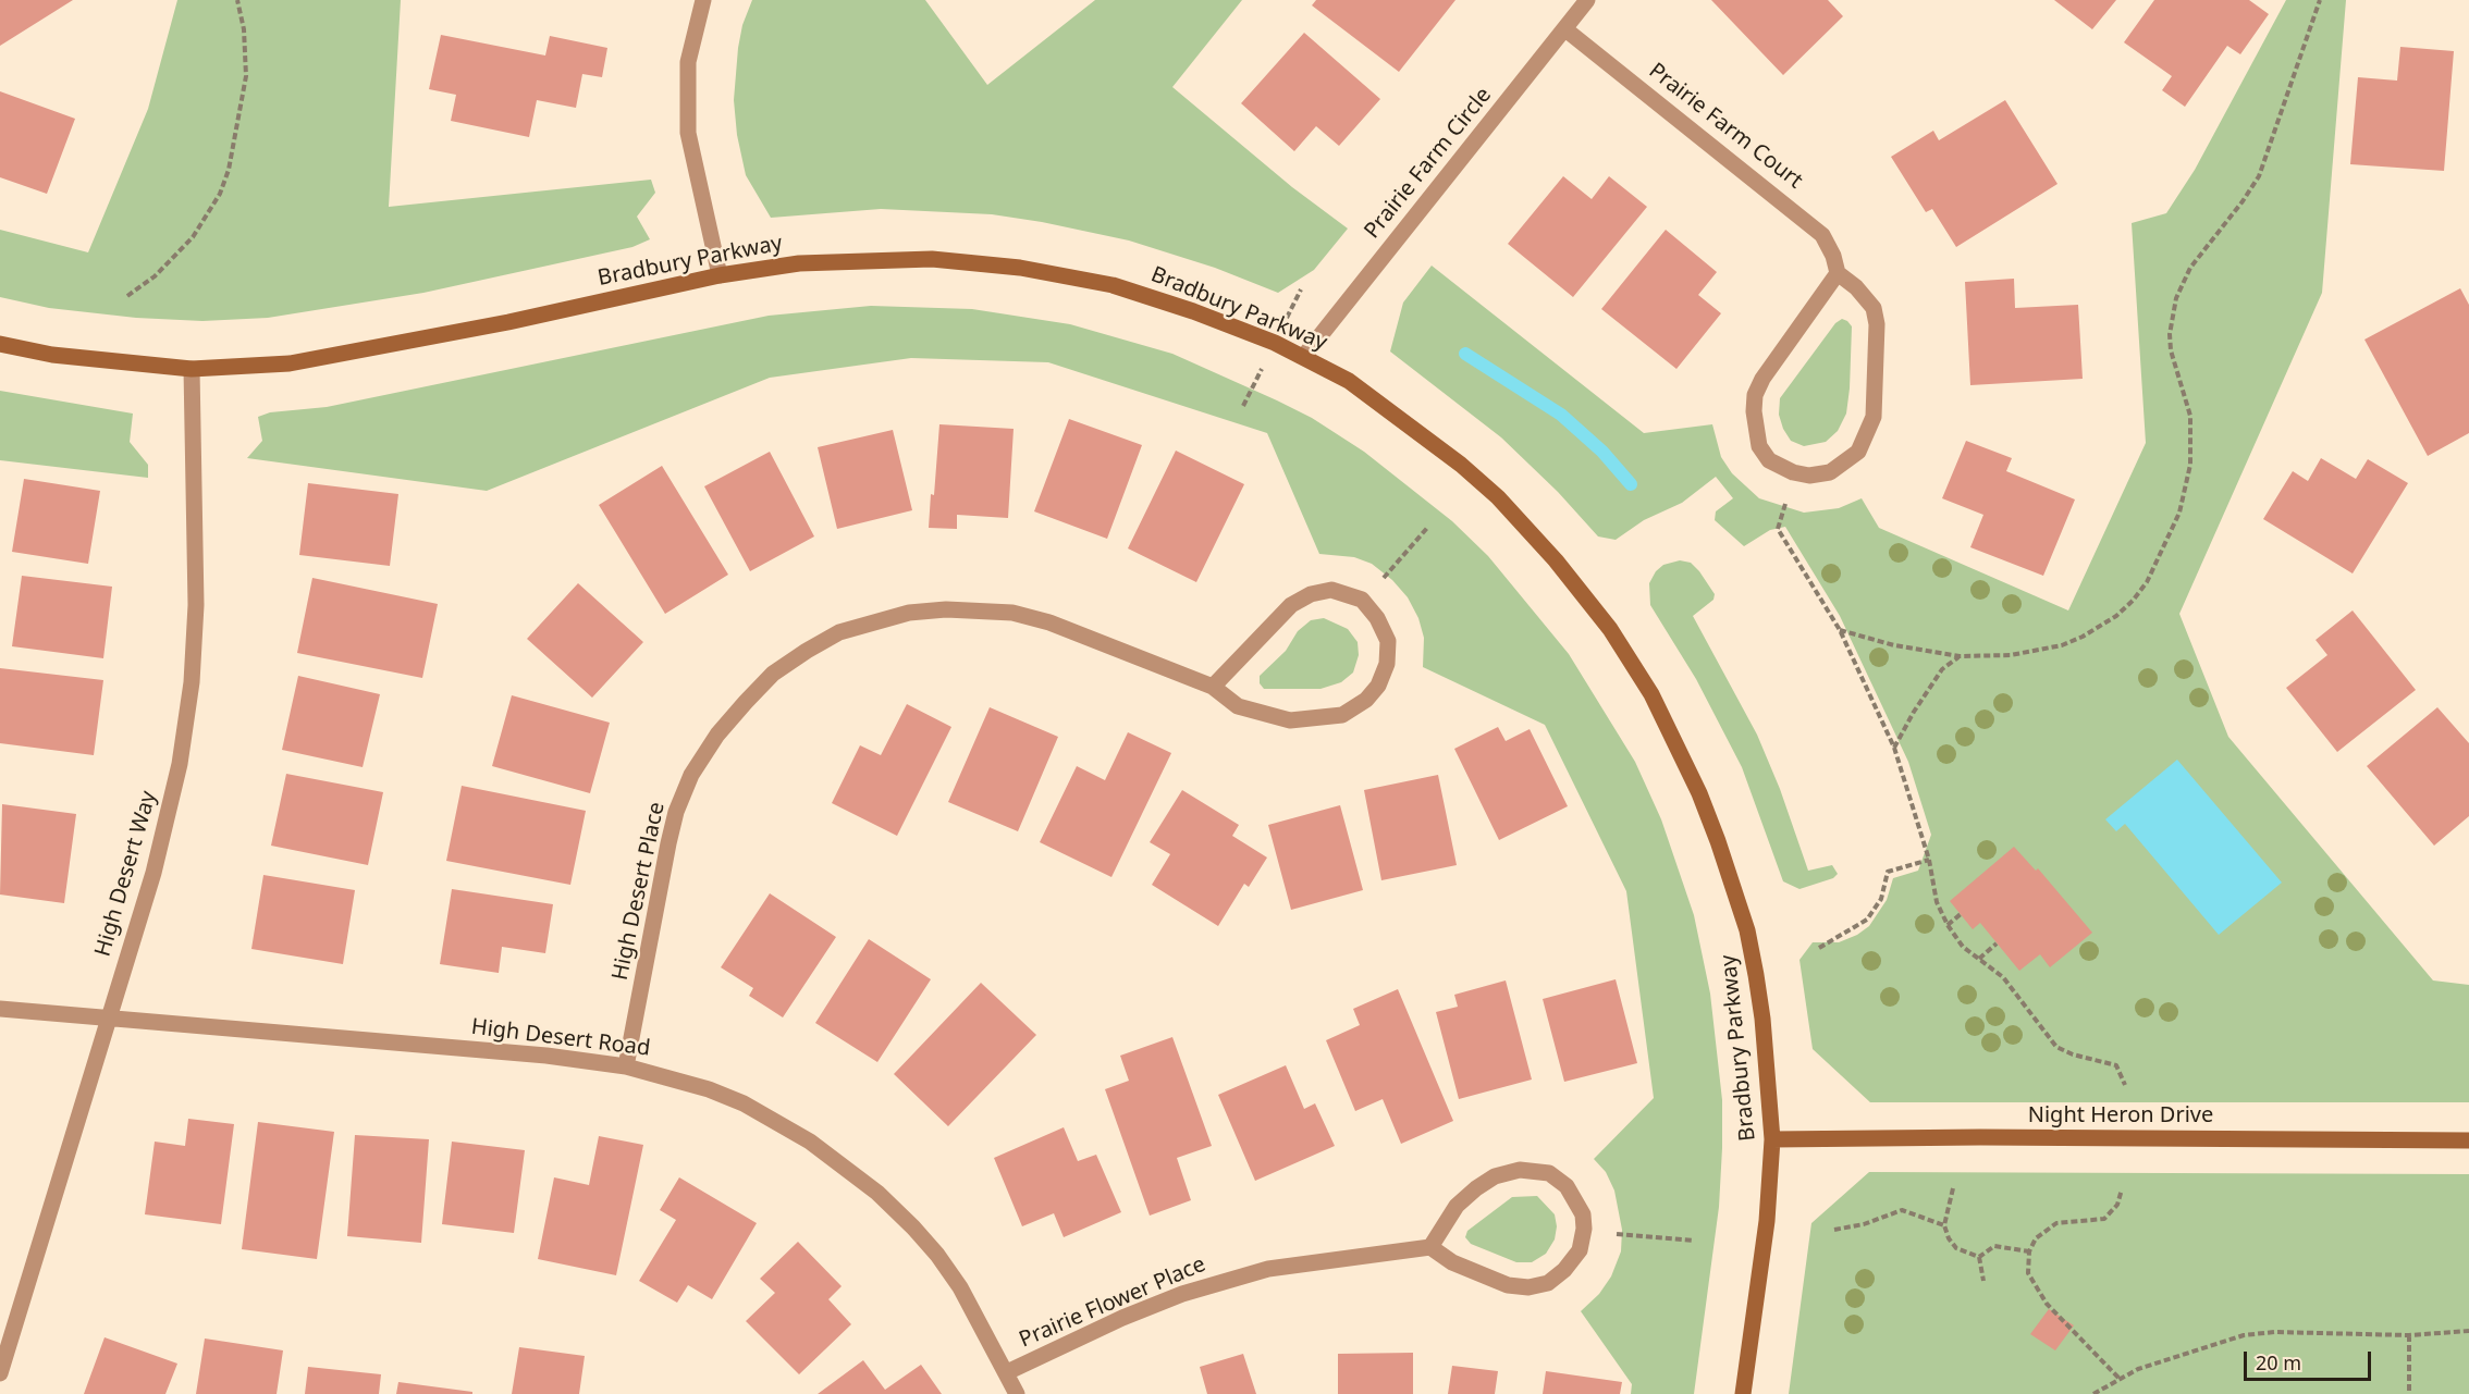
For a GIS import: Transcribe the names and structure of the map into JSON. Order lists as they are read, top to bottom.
{
  "streets": {
    "street": [
      "Prairie Farm Court",
      "Prairie Farm Circle",
      "Bradbury Parkway",
      "High Desert Way",
      "High Desert Place",
      "High Desert Road",
      "Night Heron Drive",
      "Prairie Flower Place"
    ]
  },
  "crossings": [
    ["Prairie Farm Court", "Prairie Farm Circle"],
    ["Prairie Farm Circle", "Bradbury Parkway"],
    ["Bradbury Parkway", "High Desert Way"],
    ["Bradbury Parkway", "Night Heron Drive"],
    ["High Desert Way", "High Desert Road"],
    ["High Desert Place", "High Desert Road"],
    ["High Desert Road", "Prairie Flower Place"]
  ],
  "scale_bar": "20 m"
}
